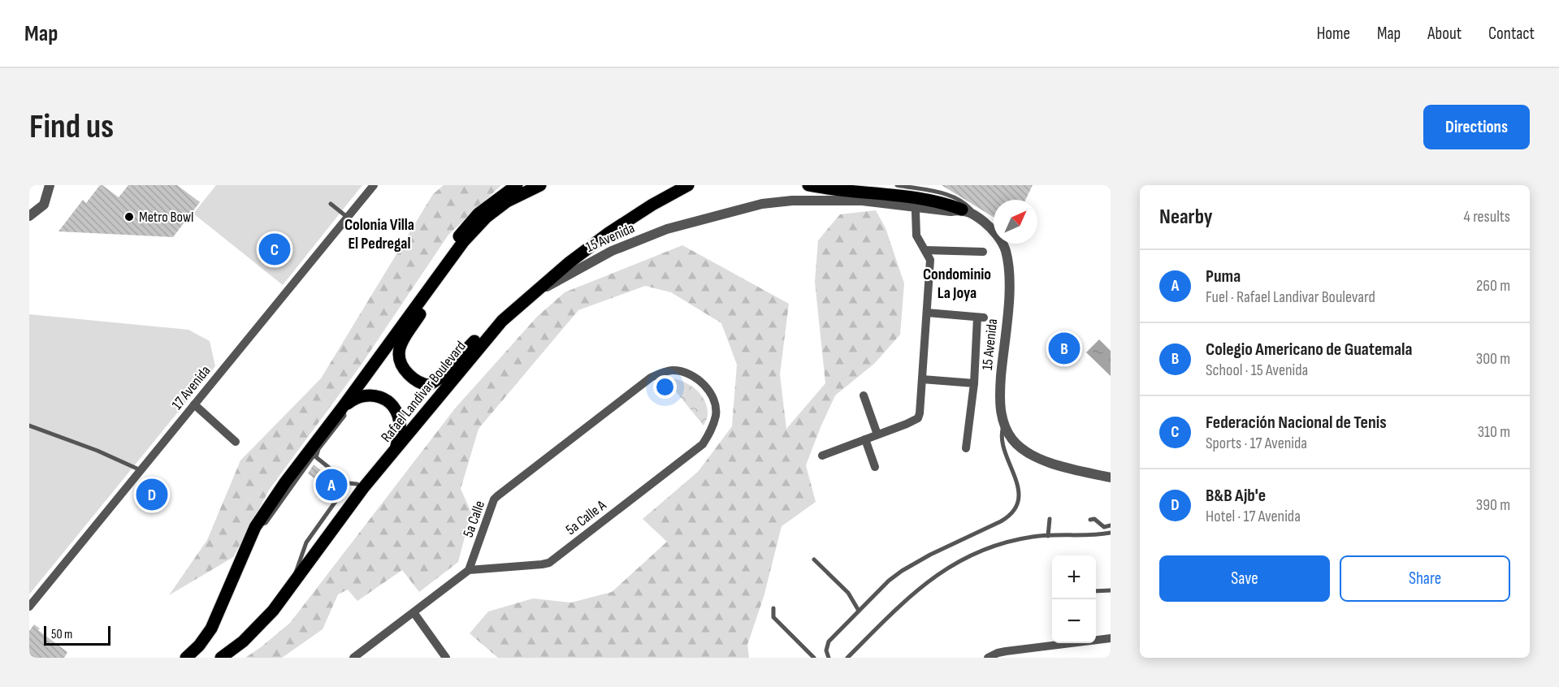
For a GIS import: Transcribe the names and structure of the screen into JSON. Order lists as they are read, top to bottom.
{
  "streets": {
    "main road": ["Rafael Landivar Boulevard"],
    "street": [
      "15 Avenida",
      "17 Avenida",
      "5a Calle A",
      "5a Calle"
    ]
  },
  "crossings": [
    ["15 Avenida", "Rafael Landivar Boulevard"],
    ["5a Calle A", "5a Calle"]
  ],
  "districts": ["Colonia Villa El Pedregal", "Condominio La Joya"],
  "places": ["Metro Bowl"],
  "scale_bar": "50 m",
  "north": "top right",
  "page": {
    "header": "Map",
    "nav": [
      "Home",
      "Map",
      "About",
      "Contact"
    ],
    "buttons": [
      "Directions",
      ["Save", "Share"]
    ],
    "title": "Find us",
    "heading": ["Nearby", "4 results"],
    "pins": [
      "C",
      "B",
      "A",
      "D"
    ],
    "list": [
      {
        "mark": "A",
        "name": "Puma",
        "note": "Fuel · Rafael Landivar Boulevard",
        "value": "260 m"
      },
      {
        "mark": "B",
        "name": "Colegio Americano de Guatemala",
        "note": "School · 15 Avenida",
        "value": "300 m"
      },
      {
        "mark": "C",
        "name": "Federación Nacional de Tenis",
        "note": "Sports · 17 Avenida",
        "value": "310 m"
      },
      {
        "mark": "D",
        "name": "B&B Ajb'e",
        "note": "Hotel · 17 Avenida",
        "value": "390 m"
      }
    ],
    "map_buttons": ["+", "−"],
    "scale": "50 m"
  }
}
